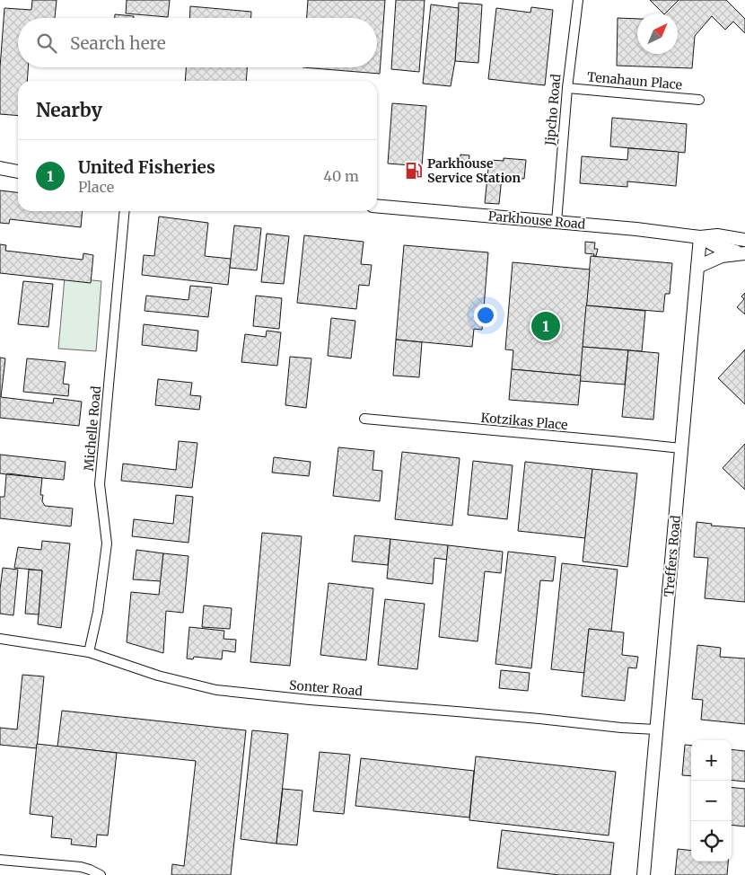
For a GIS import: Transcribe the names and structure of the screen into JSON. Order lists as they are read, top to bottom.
{
  "streets": {
    "street": [
      "Tenahaun Place",
      "Jipcho Road",
      "Parkhouse Road",
      "Kotzikas Place",
      "Michelle Road",
      "Treffers Road",
      "Sonter Road"
    ]
  },
  "crossings": [
    ["Tenahaun Place", "Jipcho Road"],
    ["Jipcho Road", "Parkhouse Road"],
    ["Parkhouse Road", "Treffers Road"],
    ["Kotzikas Place", "Treffers Road"],
    ["Michelle Road", "Sonter Road"],
    ["Treffers Road", "Sonter Road"]
  ],
  "places": {
    "fuel station": ["Parkhouse Service Station"]
  },
  "north": "top right",
  "page": {
    "search": "Search here",
    "heading": "Nearby",
    "list": [
      {
        "mark": "1",
        "name": "United Fisheries",
        "note": "Place",
        "value": "40 m"
      }
    ],
    "pins": "1",
    "map_buttons": ["+", "−"]
  }
}
